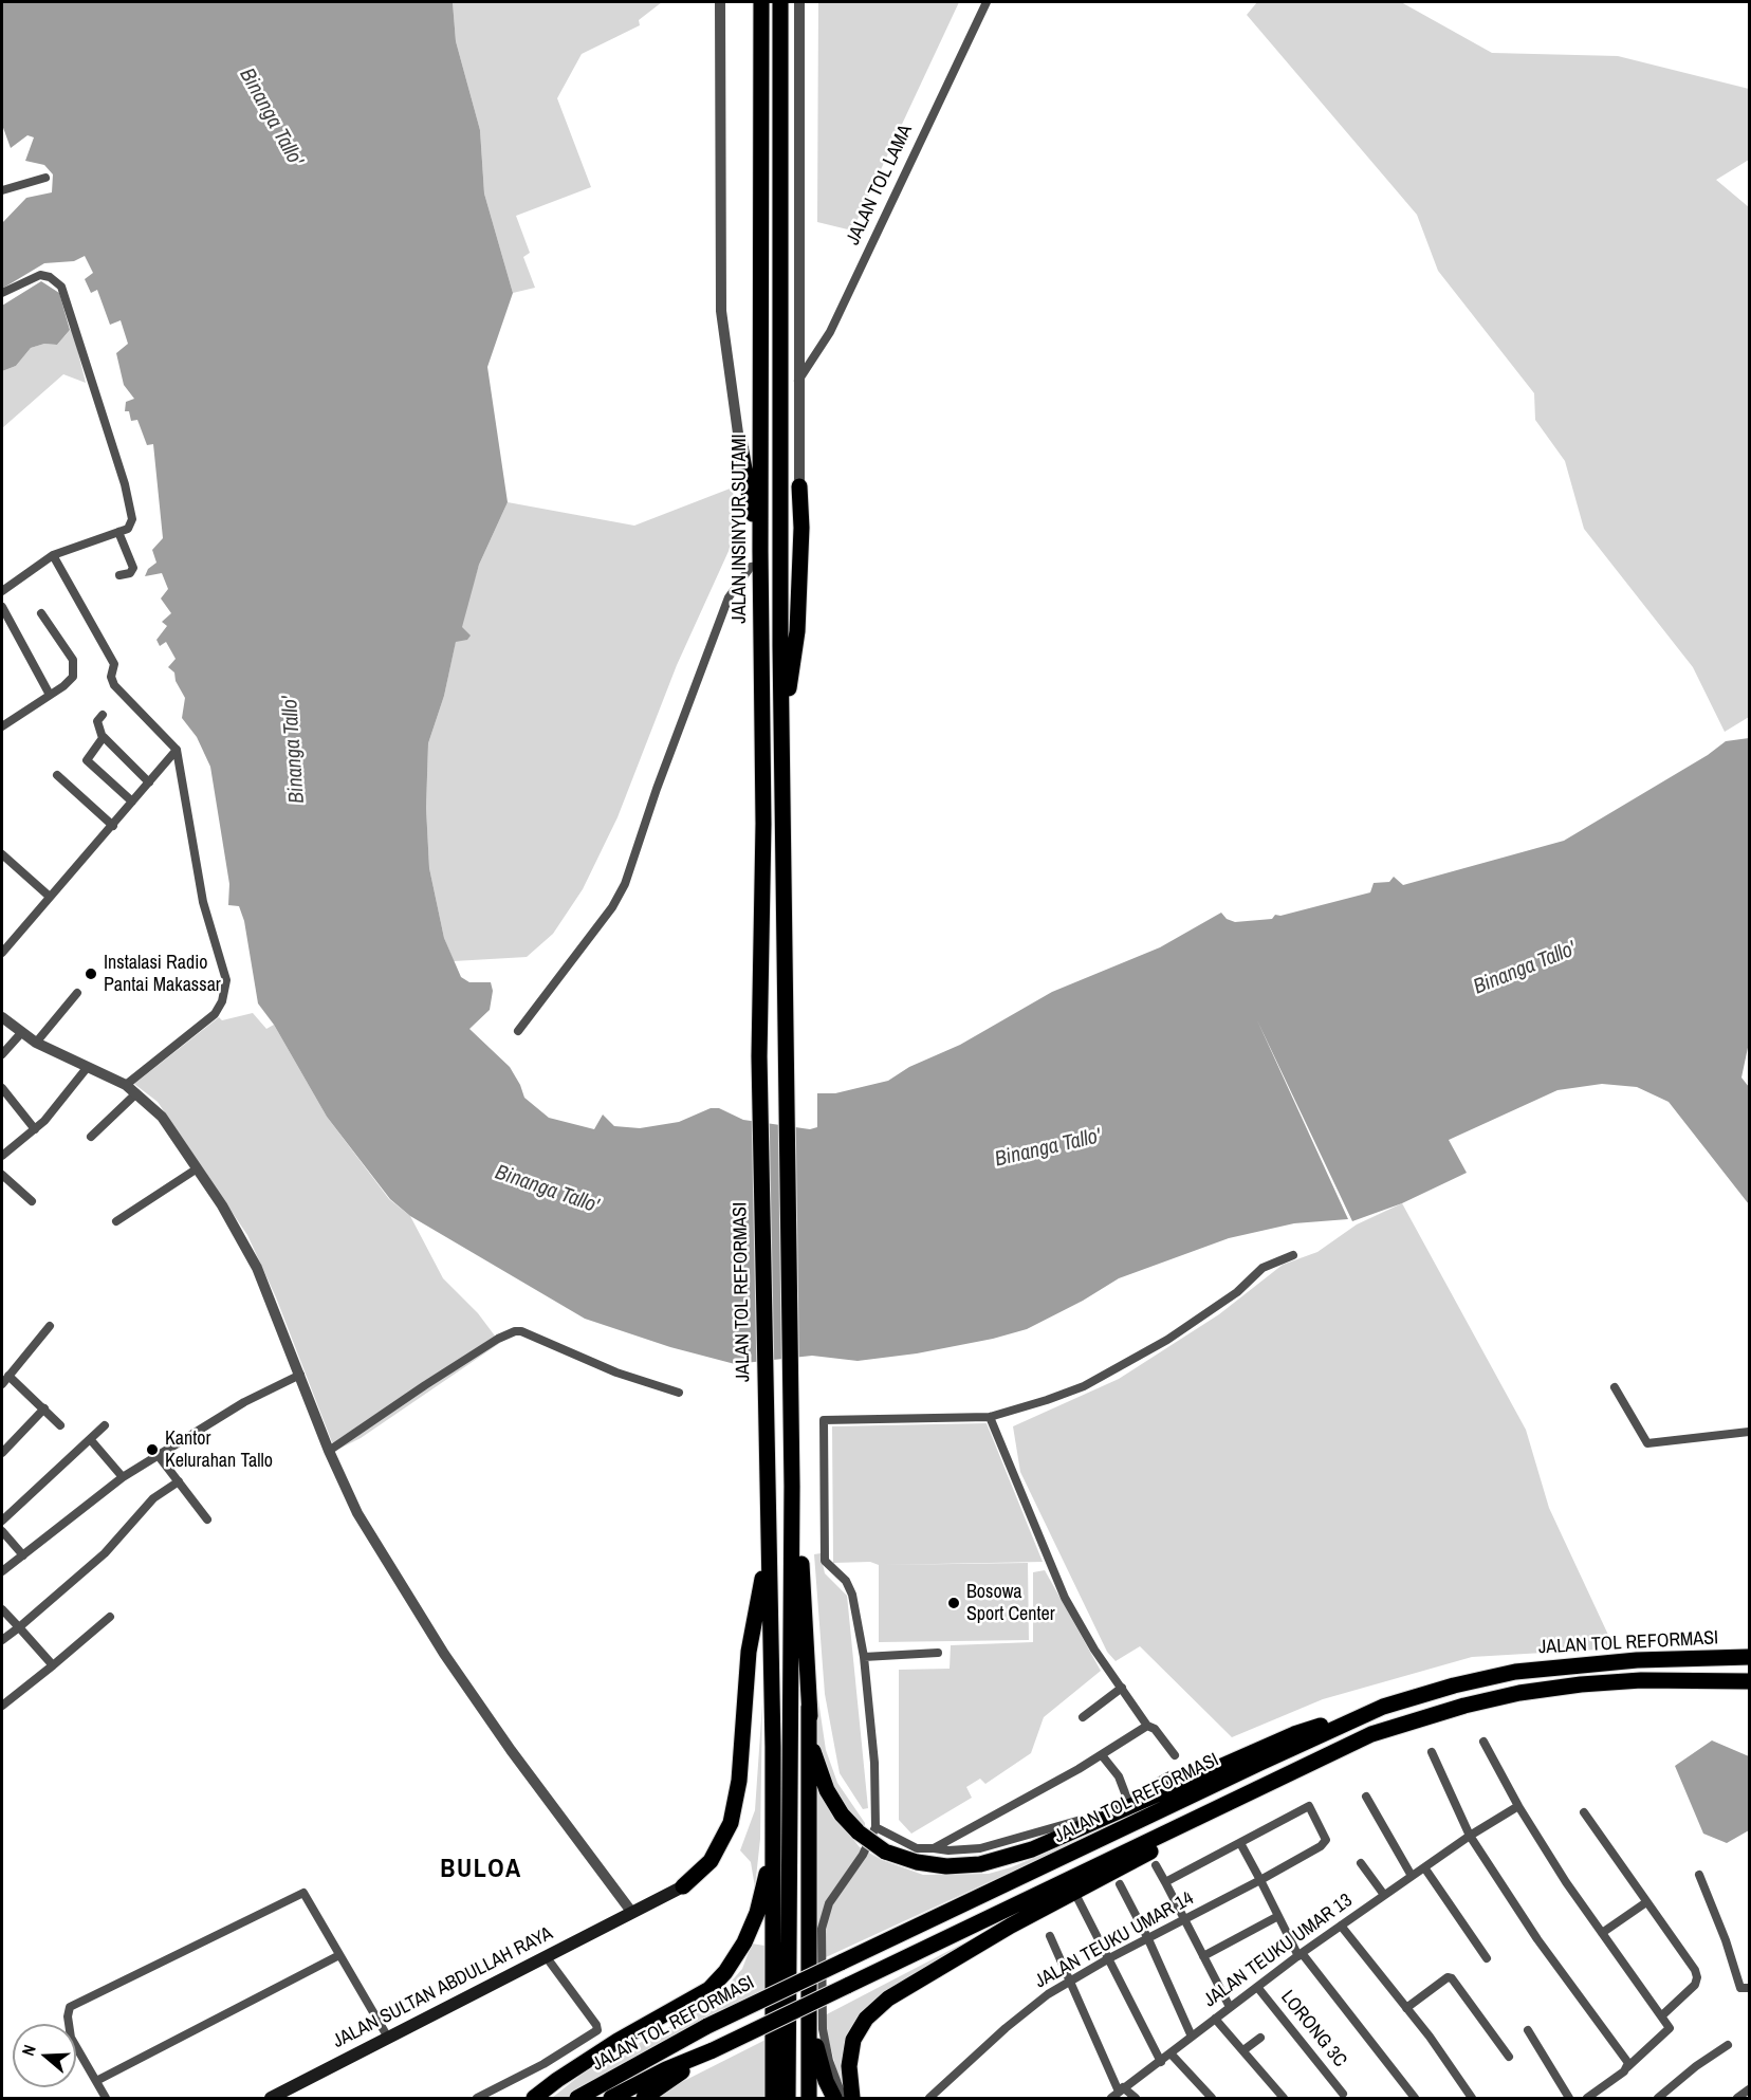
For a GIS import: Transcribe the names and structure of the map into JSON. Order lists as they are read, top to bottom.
{
  "streets": {
    "highway": ["JALAN INSINYUR SUTAMI", "JALAN TOL REFORMASI"],
    "main road": ["JALAN SULTAN ABDULLAH RAYA"],
    "street": [
      "JALAN TOL LAMA",
      "JALAN TEUKU UMAR 14",
      "JALAN TEUKU UMAR 13",
      "LORONG 3C"
    ]
  },
  "crossings": [
    ["JALAN INSINYUR SUTAMI", "JALAN TOL REFORMASI"],
    ["JALAN TEUKU UMAR 13", "LORONG 3C"]
  ],
  "districts": ["BULOA"],
  "water": ["Binanga Tallo'"],
  "places": ["Instalasi Radio Pantai Makassar", "Kantor Kelurahan Tallo", "Bosowa Sport Center"],
  "north": "left"
}
